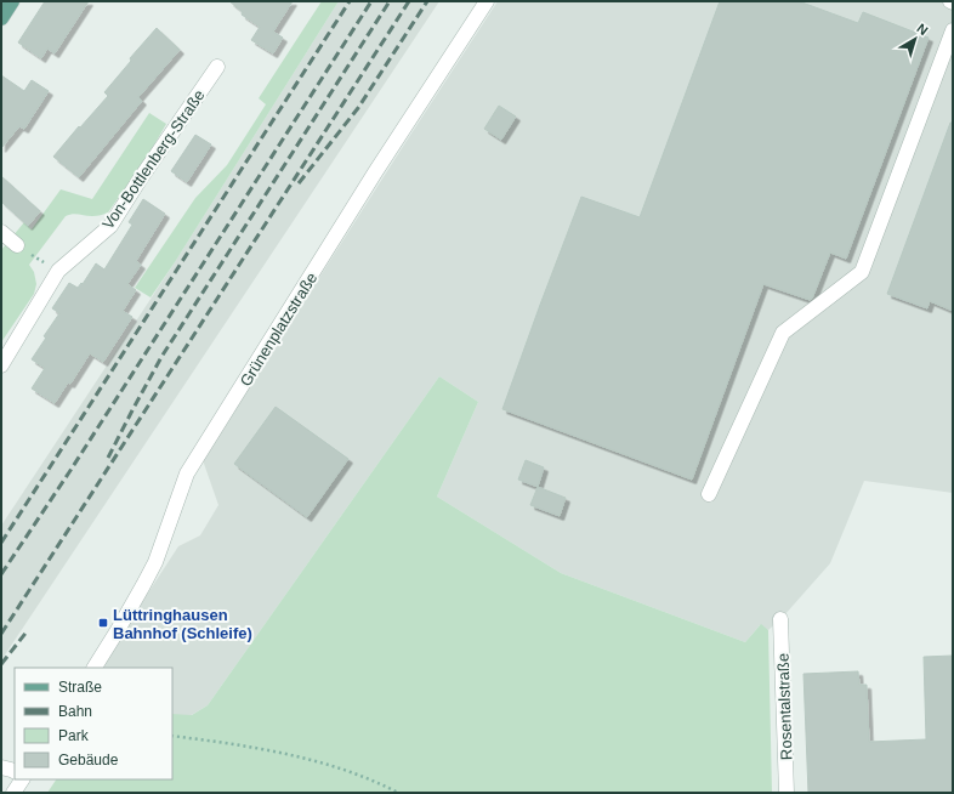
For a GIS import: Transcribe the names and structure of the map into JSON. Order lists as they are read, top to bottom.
{
  "streets": {
    "street": ["Von-Bottlenberg-Straße", "Grünenplatzstraße", "Rosentalstraße"]
  },
  "places": {
    "transit": ["Lüttringhausen Bahnhof (Schleife)"]
  },
  "legend": [
    "Straße",
    "Bahn",
    "Park",
    "Gebäude"
  ],
  "north": "top right"
}
